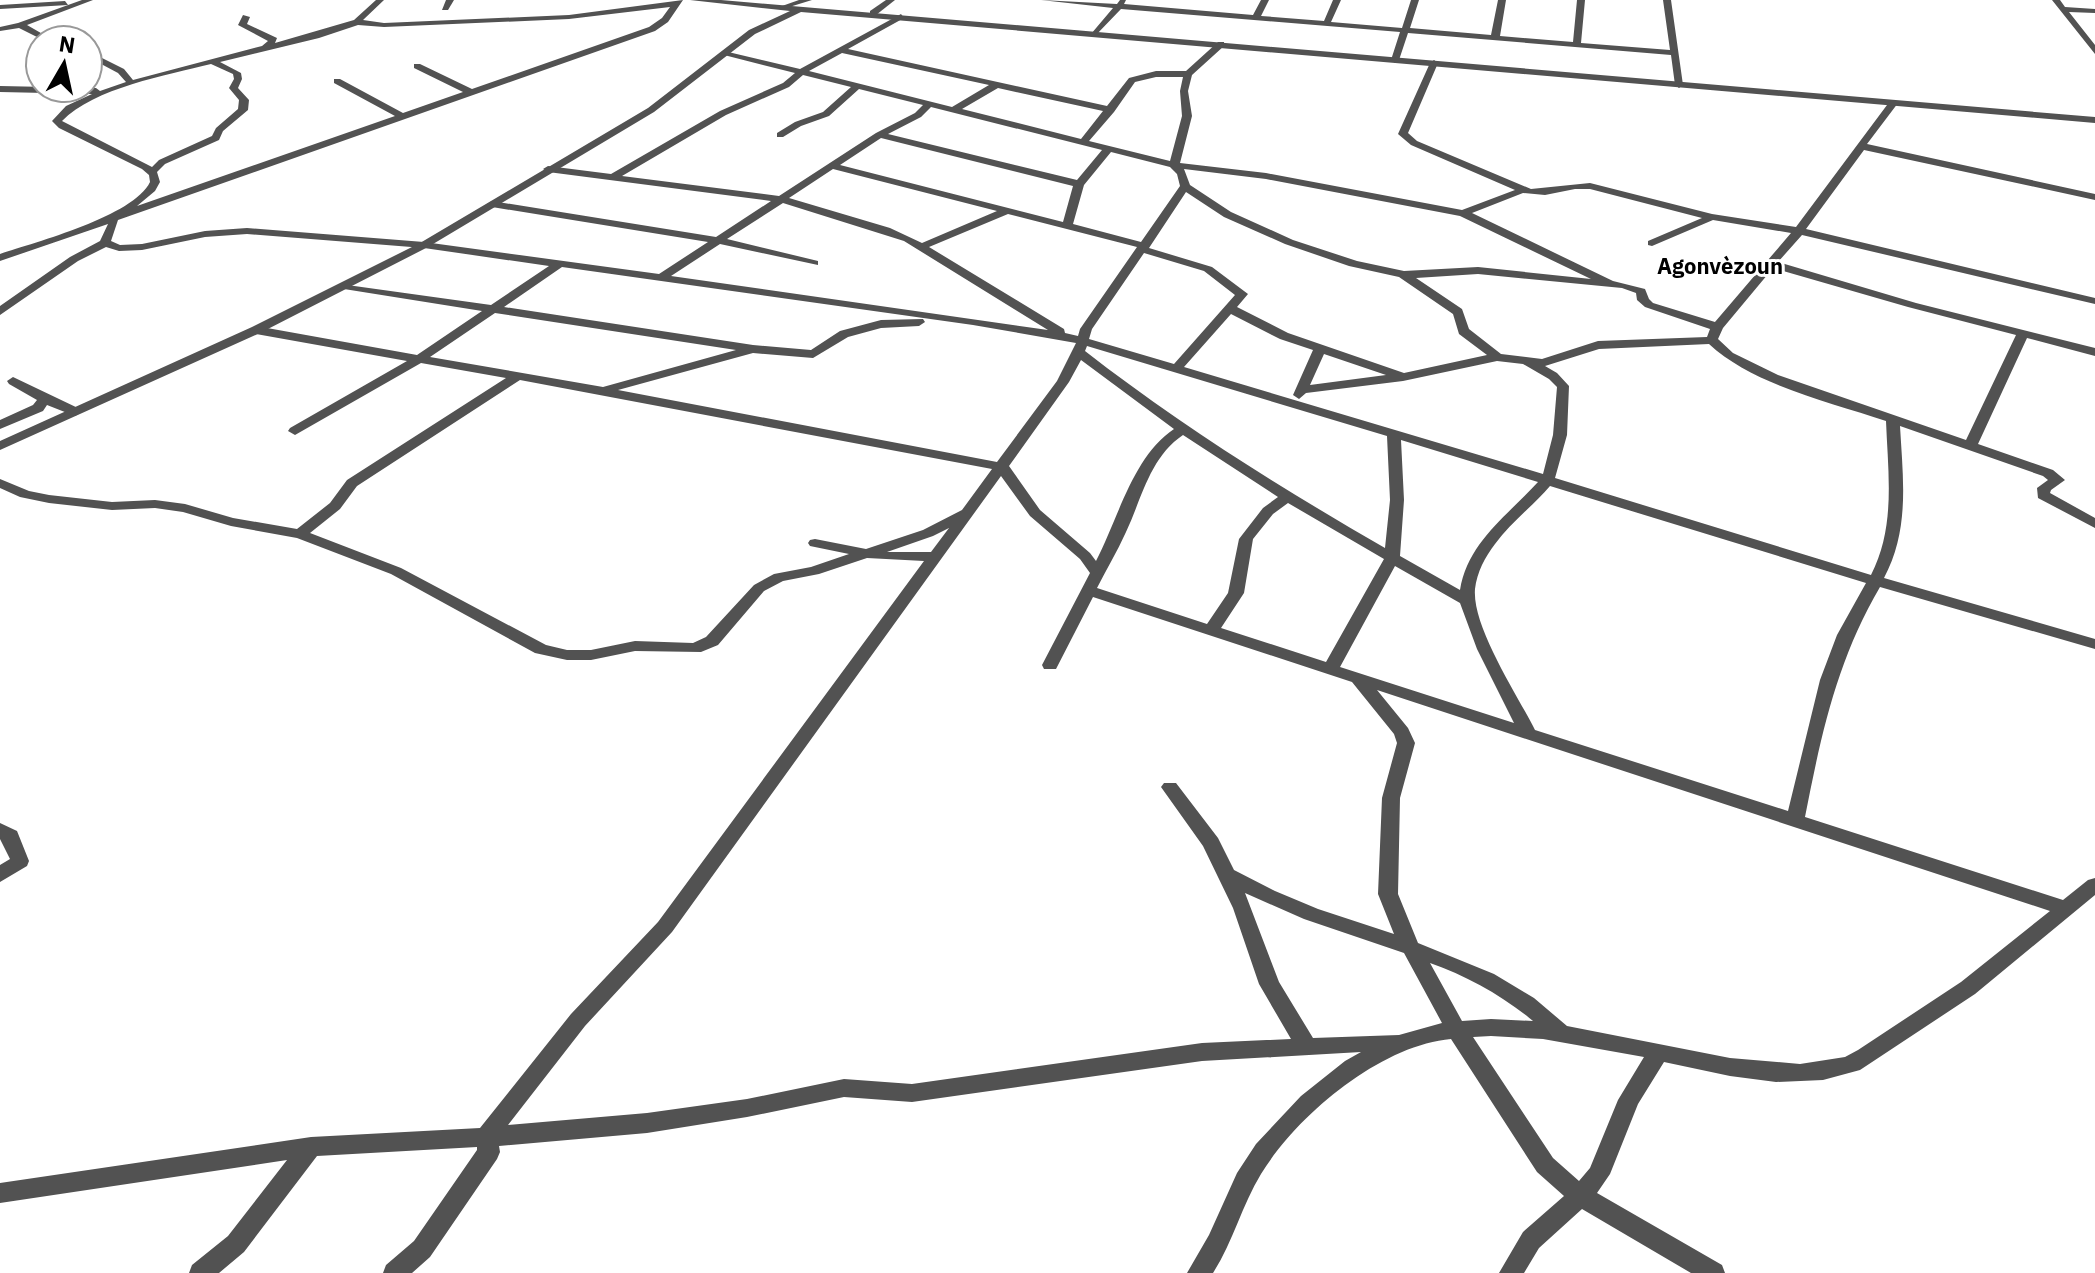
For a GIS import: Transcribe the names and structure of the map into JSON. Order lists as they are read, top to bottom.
{
  "districts": ["Agonvèzoun"],
  "north": "top"
}
